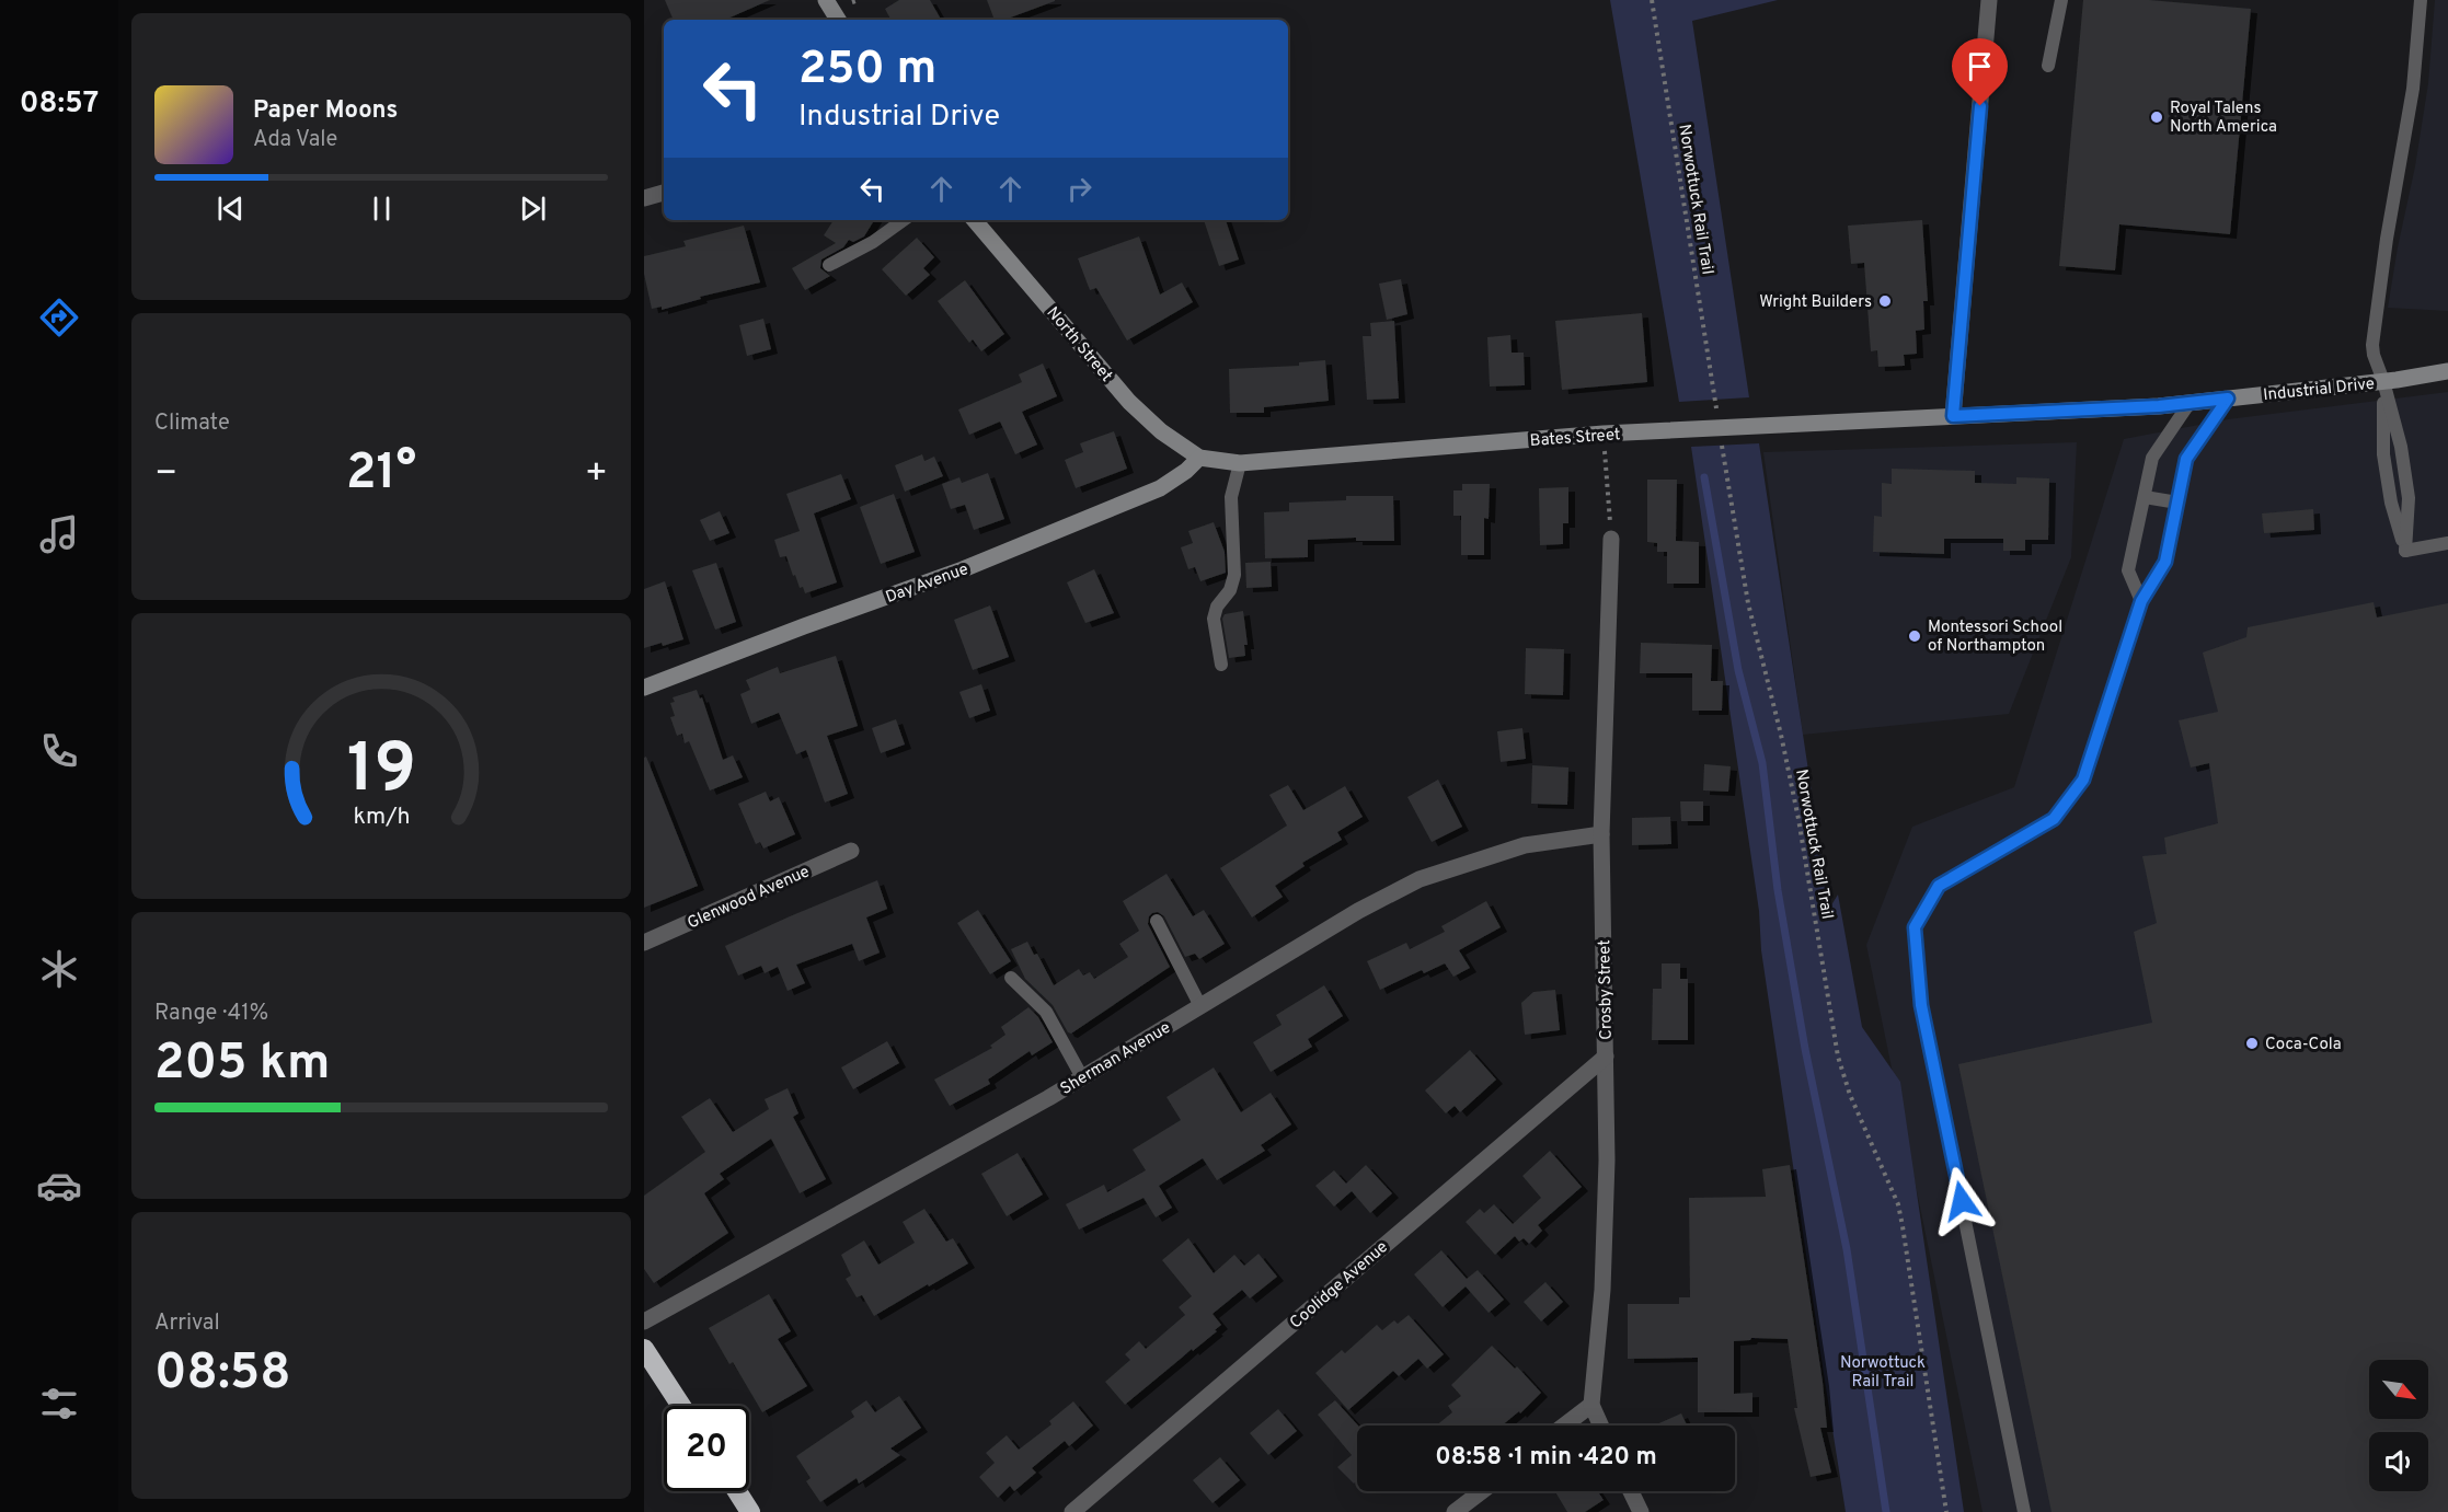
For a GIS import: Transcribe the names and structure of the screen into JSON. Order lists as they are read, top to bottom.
{
  "streets": {
    "street": [
      "North Street",
      "Industrial Drive",
      "Bates Street",
      "Day Avenue",
      "Glenwood Avenue",
      "Crosby Street",
      "Sherman Avenue",
      "Coolidge Avenue"
    ],
    "path": ["Norwottuck Rail Trail"]
  },
  "crossings": [
    ["North Street", "Bates Street"],
    ["North Street", "Day Avenue"],
    ["Industrial Drive", "Bates Street"],
    ["Bates Street", "Day Avenue"],
    ["Crosby Street", "Sherman Avenue"],
    ["Crosby Street", "Coolidge Avenue"]
  ],
  "parks": ["Norwottuck Rail Trail"],
  "places": [
    "Royal Talens North America",
    "Wright Builders",
    "Montessori School of Northampton",
    "Coca-Cola"
  ],
  "north": "bottom right",
  "page": {
    "tabs": "08:57",
    "turn": ["250 m", "Industrial Drive"],
    "song": ["Paper Moons", "Ada Vale"],
    "tile": [
      "Climate",
      ["Range · 41%", "205 km"],
      ["Arrival", "08:58"]
    ],
    "heat": ["−", "21°", "+"],
    "limit": "20",
    "trip": "08:58 · 1 min · 420 m",
    "gauge": ["19", "km/h"]
  }
}
